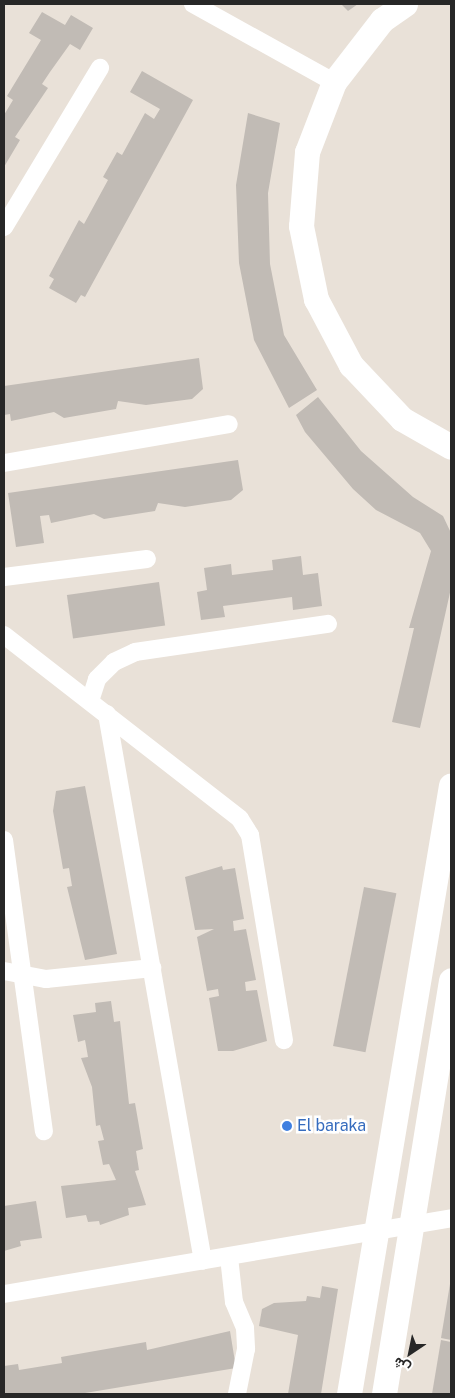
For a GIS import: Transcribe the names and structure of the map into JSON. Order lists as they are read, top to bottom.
{
  "places": ["El baraka"],
  "north": "bottom left"
}
